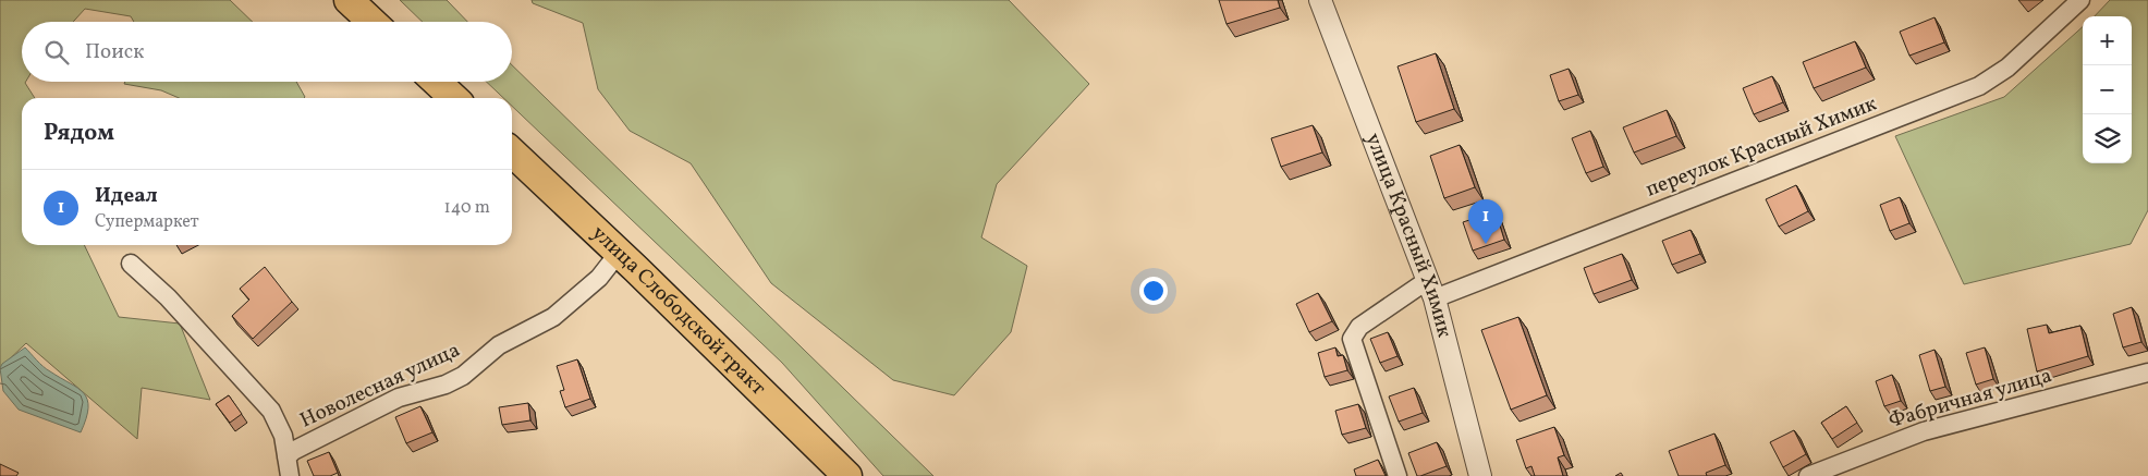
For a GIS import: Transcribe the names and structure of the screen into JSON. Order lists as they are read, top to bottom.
{
  "streets": {
    "main road": ["улица Слободской тракт"],
    "street": [
      "переулок Красный Химик",
      "улица Красный Химик",
      "Новолесная улица",
      "Фабричная улица"
    ]
  },
  "crossings": [
    ["переулок Красный Химик", "улица Красный Химик"],
    ["улица Слободской тракт", "Новолесная улица"]
  ],
  "page": {
    "map_buttons": ["+", "−"],
    "search": "Поиск",
    "heading": "Рядом",
    "list": [
      {
        "mark": "1",
        "name": "Идеал",
        "note": "Супермаркет",
        "value": "140 m"
      }
    ],
    "pins": "1"
  }
}
